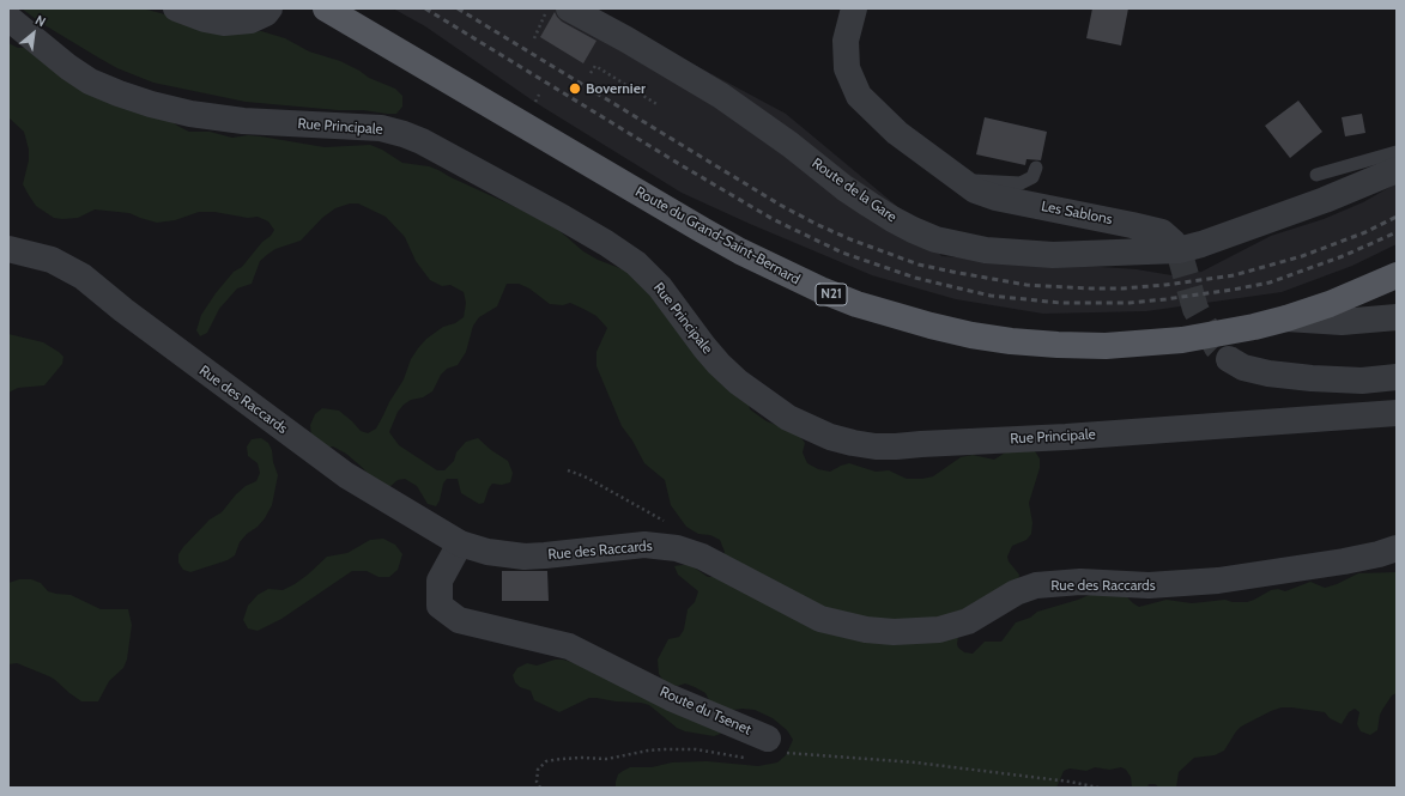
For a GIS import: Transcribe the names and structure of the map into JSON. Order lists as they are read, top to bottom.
{
  "streets": {
    "main road": ["Route du Grand-Saint-Bernard", "N21"],
    "street": [
      "Rue Principale",
      "Route de la Gare",
      "Les Sablons",
      "Rue des Raccards",
      "Route du Tsenet"
    ]
  },
  "crossings": [
    ["Route de la Gare", "Les Sablons"],
    ["Rue des Raccards", "Route du Tsenet"]
  ],
  "places": ["Bovernier"],
  "north": "top right"
}
